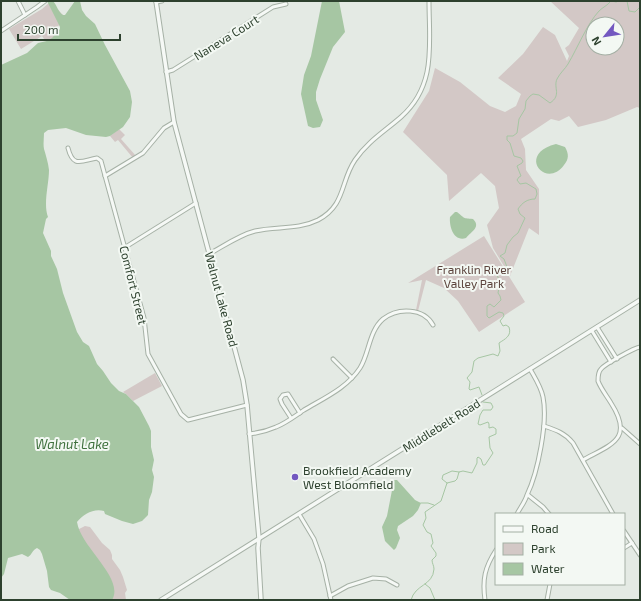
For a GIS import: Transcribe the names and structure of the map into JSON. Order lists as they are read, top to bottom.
{
  "streets": {
    "street": [
      "Naneva Court",
      "Comfort Street",
      "Walnut Lake Road",
      "Middlebelt Road"
    ]
  },
  "crossings": [
    ["Naneva Court", "Walnut Lake Road"],
    ["Comfort Street", "Walnut Lake Road"],
    ["Walnut Lake Road", "Middlebelt Road"]
  ],
  "water": ["Walnut Lake"],
  "parks": ["Franklin River Valley Park"],
  "places": ["Brookfield Academy West Bloomfield"],
  "legend": ["Road", "Park", "Water"],
  "scale_bar": "200 m",
  "north": "bottom left"
}
